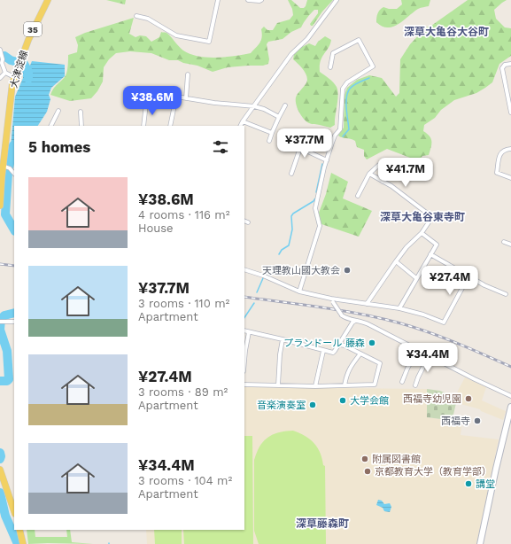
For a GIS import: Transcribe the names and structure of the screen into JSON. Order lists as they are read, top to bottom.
{
  "streets": {
    "main road": ["35", "大津淀線"]
  },
  "districts": ["深草大亀谷大谷町", "深草大亀谷東寺町", "深草藤森町"],
  "places": [
    "天理教山國大教会",
    "プランドール 藤森",
    "西福寺幼児園",
    "大学会館",
    "音楽演奏室",
    "西福寺",
    "附属図書館",
    "京都教育大学（教育学部）",
    "講堂"
  ],
  "page": {
    "price": [
      "¥38.6M",
      "¥37.7M",
      "¥41.7M",
      "¥27.4M",
      "¥34.4M"
    ],
    "heading": "5 homes",
    "list": [
      {
        "name": "¥38.6M",
        "note": "4 rooms · 116 m² · House"
      },
      {
        "name": "¥37.7M",
        "note": "3 rooms · 110 m² · Apartment"
      },
      {
        "name": "¥27.4M",
        "note": "3 rooms · 89 m² · Apartment"
      },
      {
        "name": "¥34.4M",
        "note": "3 rooms · 104 m² · Apartment"
      }
    ]
  }
}
